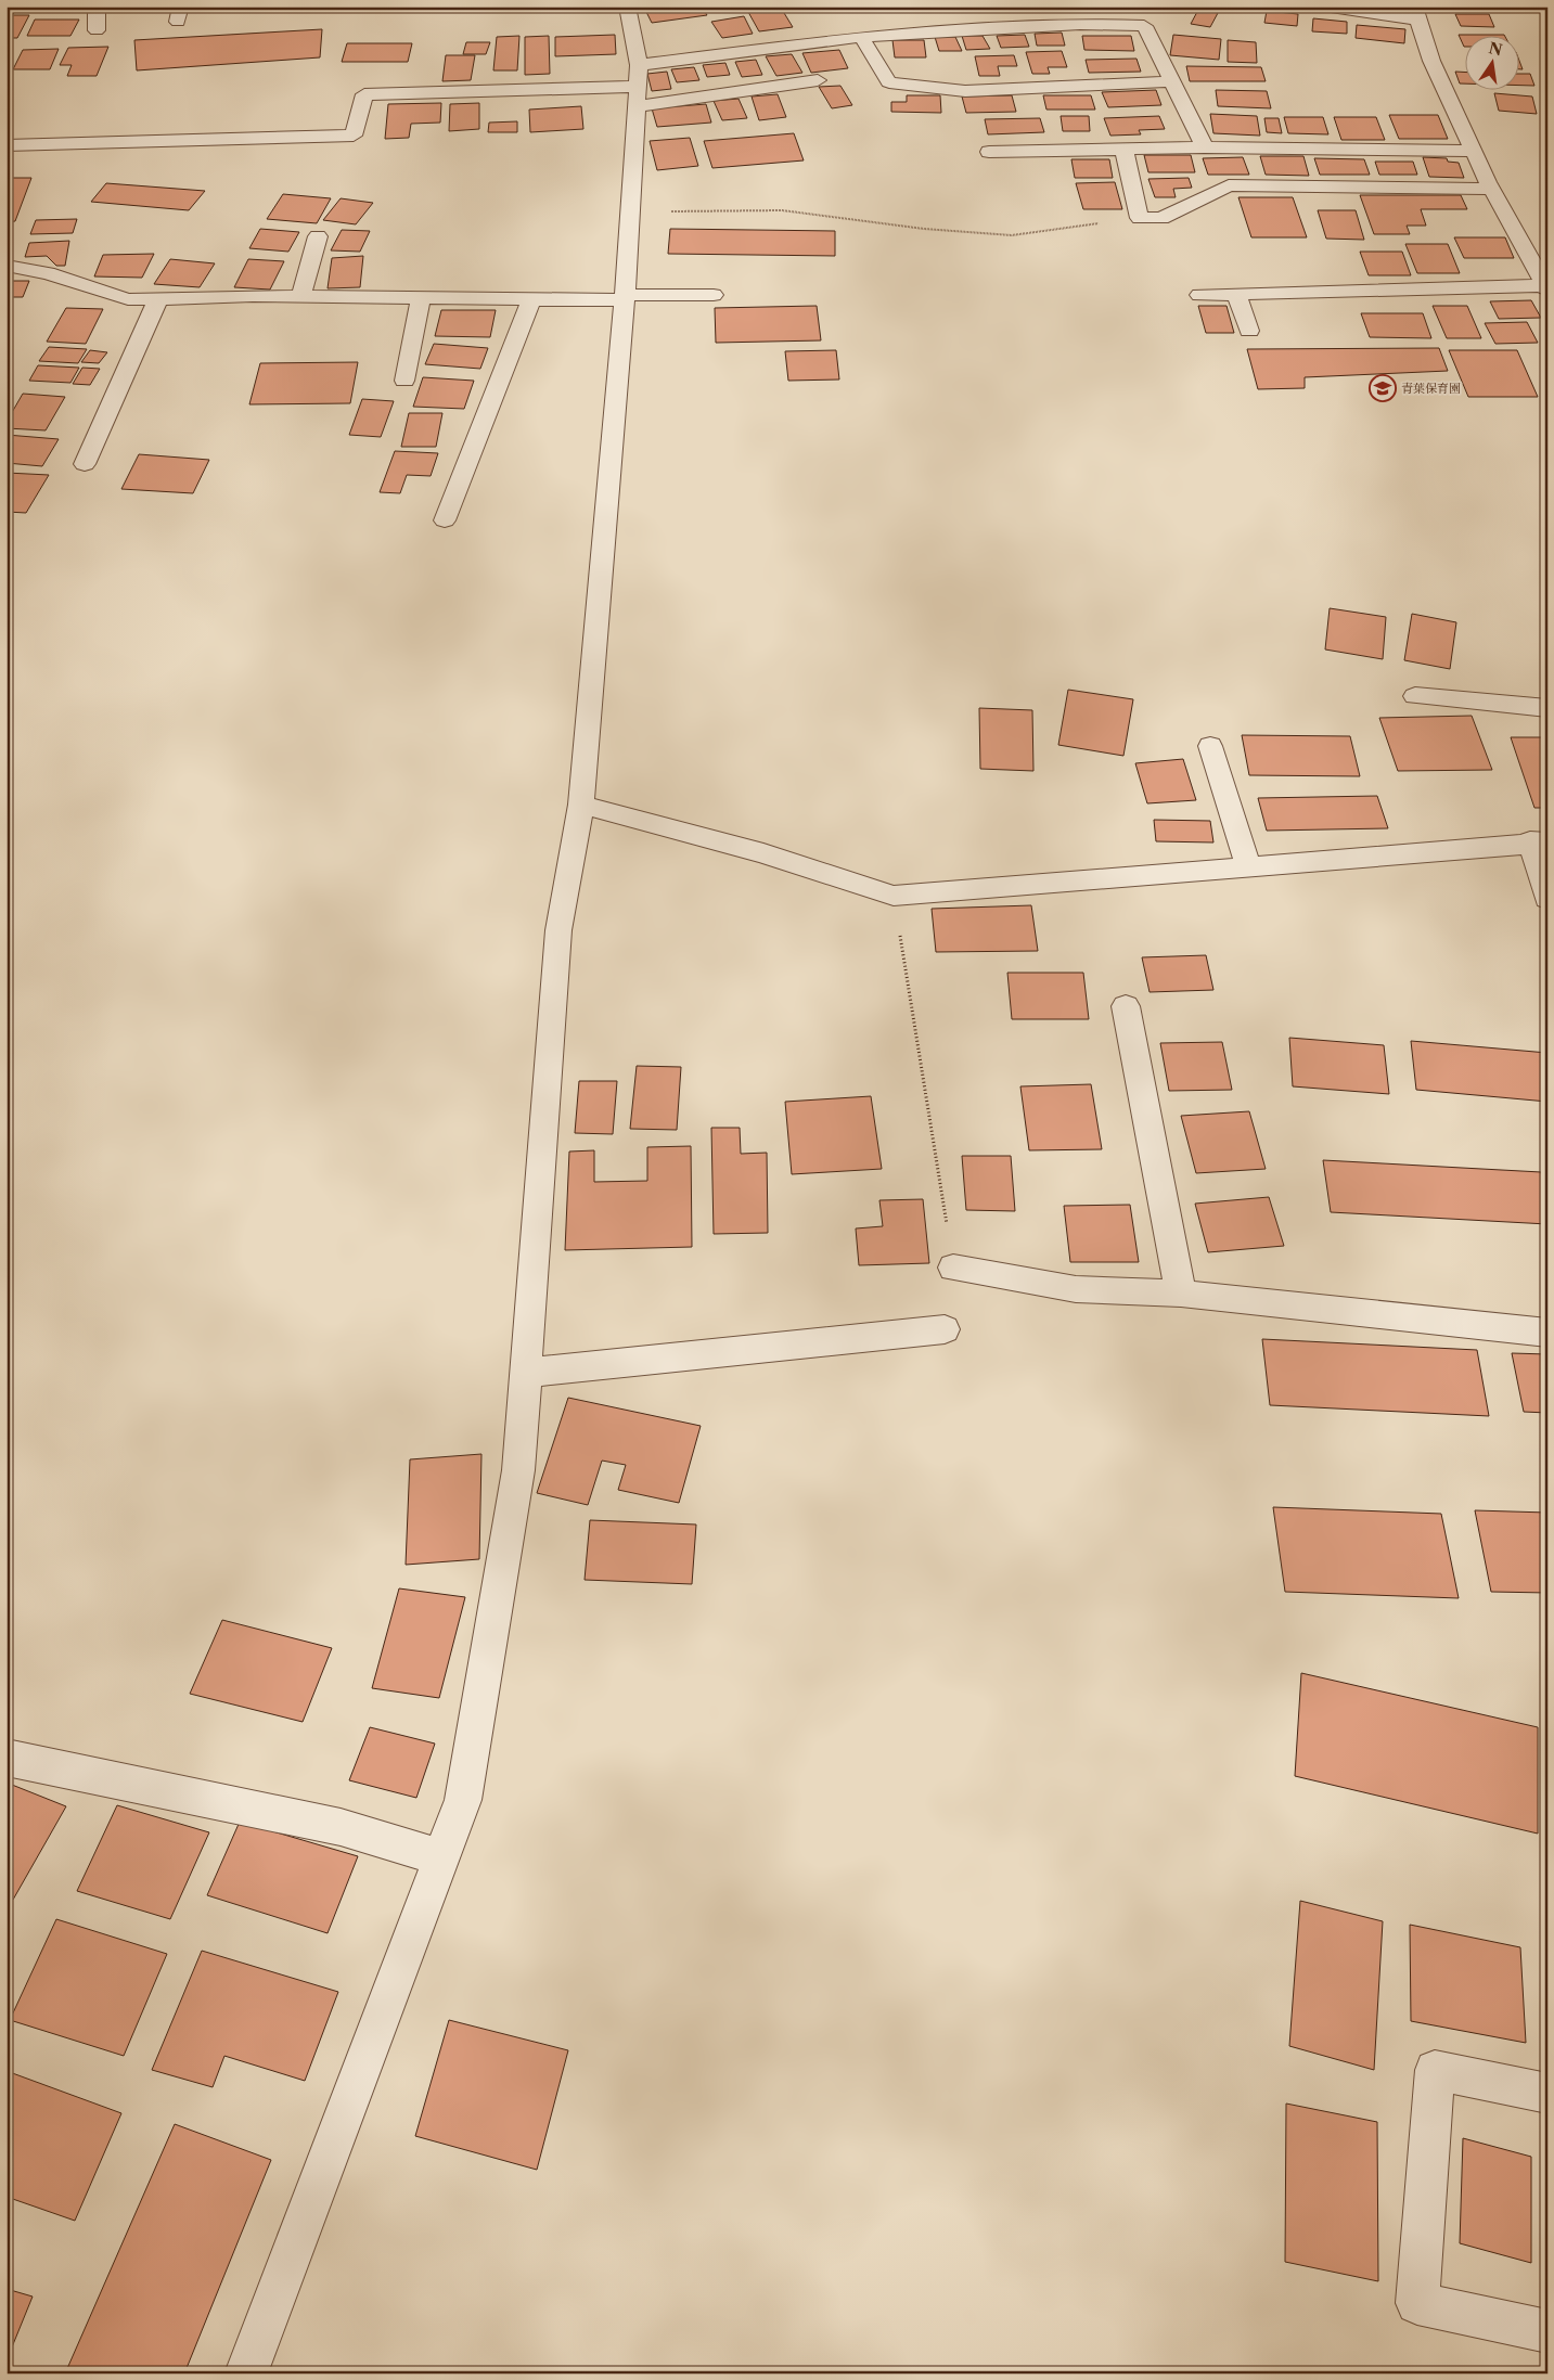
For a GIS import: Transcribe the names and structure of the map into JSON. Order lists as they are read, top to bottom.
{
  "places": {
    "school or university": ["青葉保育園"]
  },
  "north": "top"
}
